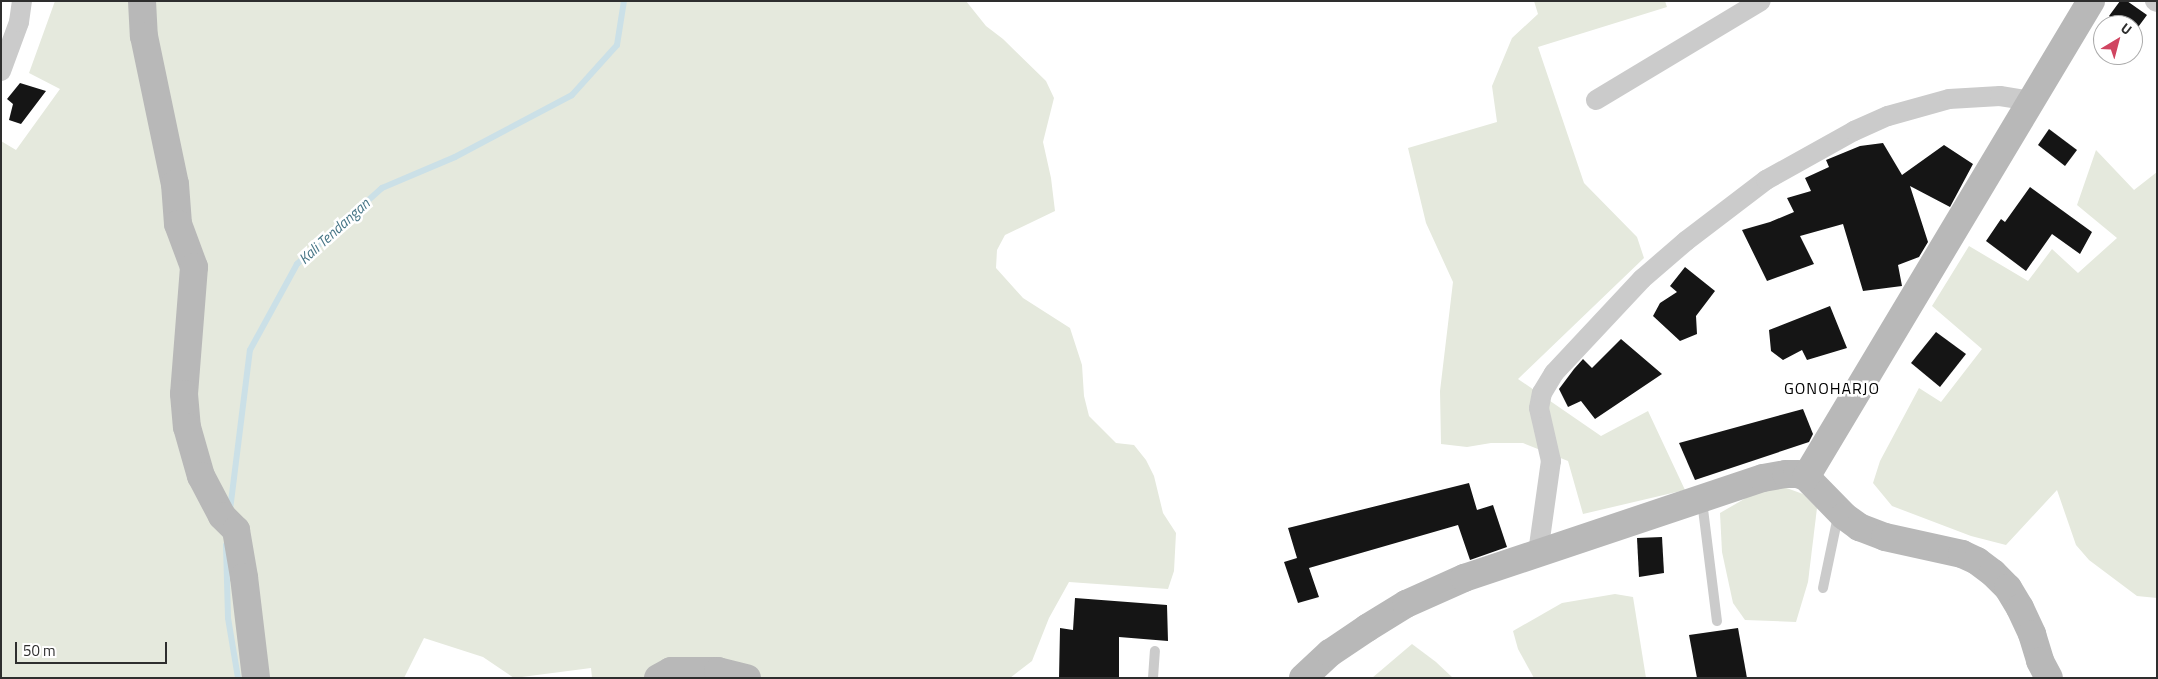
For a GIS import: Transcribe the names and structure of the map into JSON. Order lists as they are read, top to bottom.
{
  "districts": ["GONOHARJO"],
  "water": ["Kali Tendangan"],
  "scale_bar": "50 m",
  "north": "top right"
}
